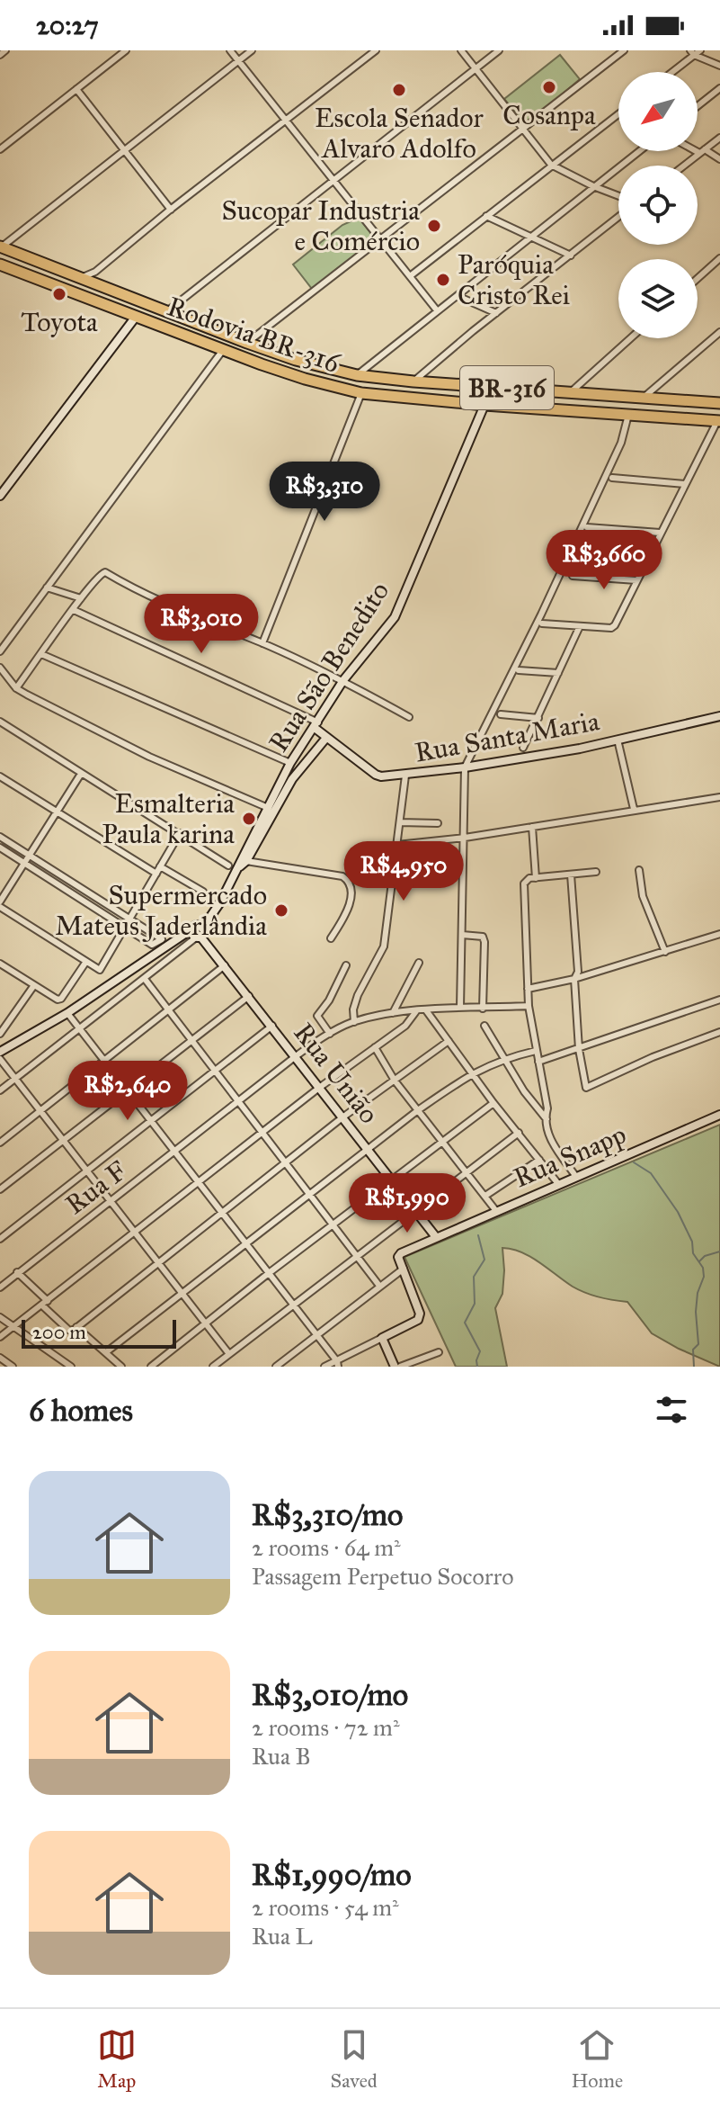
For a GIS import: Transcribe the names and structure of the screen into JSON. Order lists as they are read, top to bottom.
{
  "streets": {
    "highway": ["Rodovia BR-316", "BR-316"],
    "street": [
      "Rua São Benedito",
      "Rua Santa Maria",
      "Rua União",
      "Rua Snapp",
      "Rua F"
    ]
  },
  "crossings": [
    ["Rodovia BR-316", "BR-316"],
    ["Rodovia BR-316", "Rua São Benedito"],
    ["Rua São Benedito", "Rua Santa Maria"],
    ["Rua São Benedito", "Rua União"],
    ["Rua União", "Rua Snapp"],
    ["Rua União", "Rua F"]
  ],
  "places": [
    "Cosanpa",
    "Escola Senador Alvaro Adolfo",
    "Sucopar Industria e Comércio",
    "Paróquia Cristo Rei",
    "Toyota",
    "Esmalteria Paula karina",
    "Supermercado Mateus Jaderlândia"
  ],
  "scale_bar": "200 m",
  "north": "bottom left",
  "page": {
    "status": "20:27",
    "price": [
      "R$3,310",
      "R$3,660",
      "R$3,010",
      "R$4,950",
      "R$2,640",
      "R$1,990"
    ],
    "scale": "200 m",
    "heading": "6 homes",
    "list": [
      {
        "name": "R$3,310/mo",
        "note": "2 rooms · 64 m² · Passagem Perpetuo Socorro"
      },
      {
        "name": "R$3,010/mo",
        "note": "2 rooms · 72 m² · Rua B"
      },
      {
        "name": "R$1,990/mo",
        "note": "2 rooms · 54 m² · Rua L"
      }
    ],
    "tabs": ["Map", "Saved", "Home"]
  }
}
